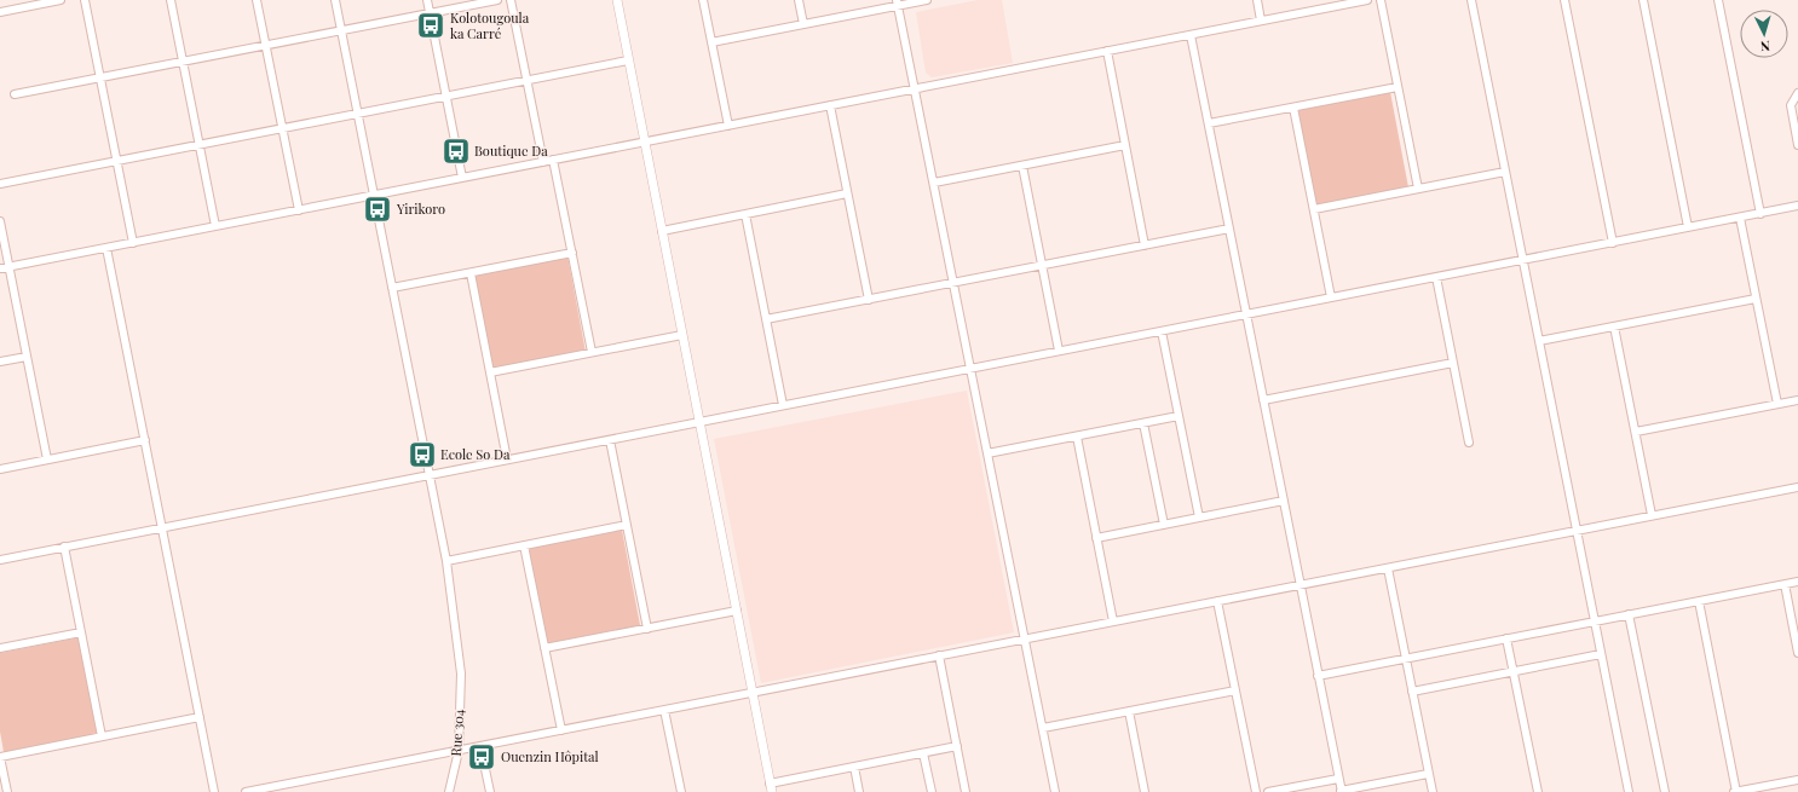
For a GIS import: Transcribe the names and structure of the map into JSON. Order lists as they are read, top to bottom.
{
  "streets": {
    "street": ["Rue 304"]
  },
  "places": {
    "bus stop": [
      "Kolotougoula ka Carré",
      "Boutique Da",
      "Yirikoro",
      "Ecole So Da",
      "Ouenzin Hôpital"
    ]
  },
  "north": "bottom"
}
